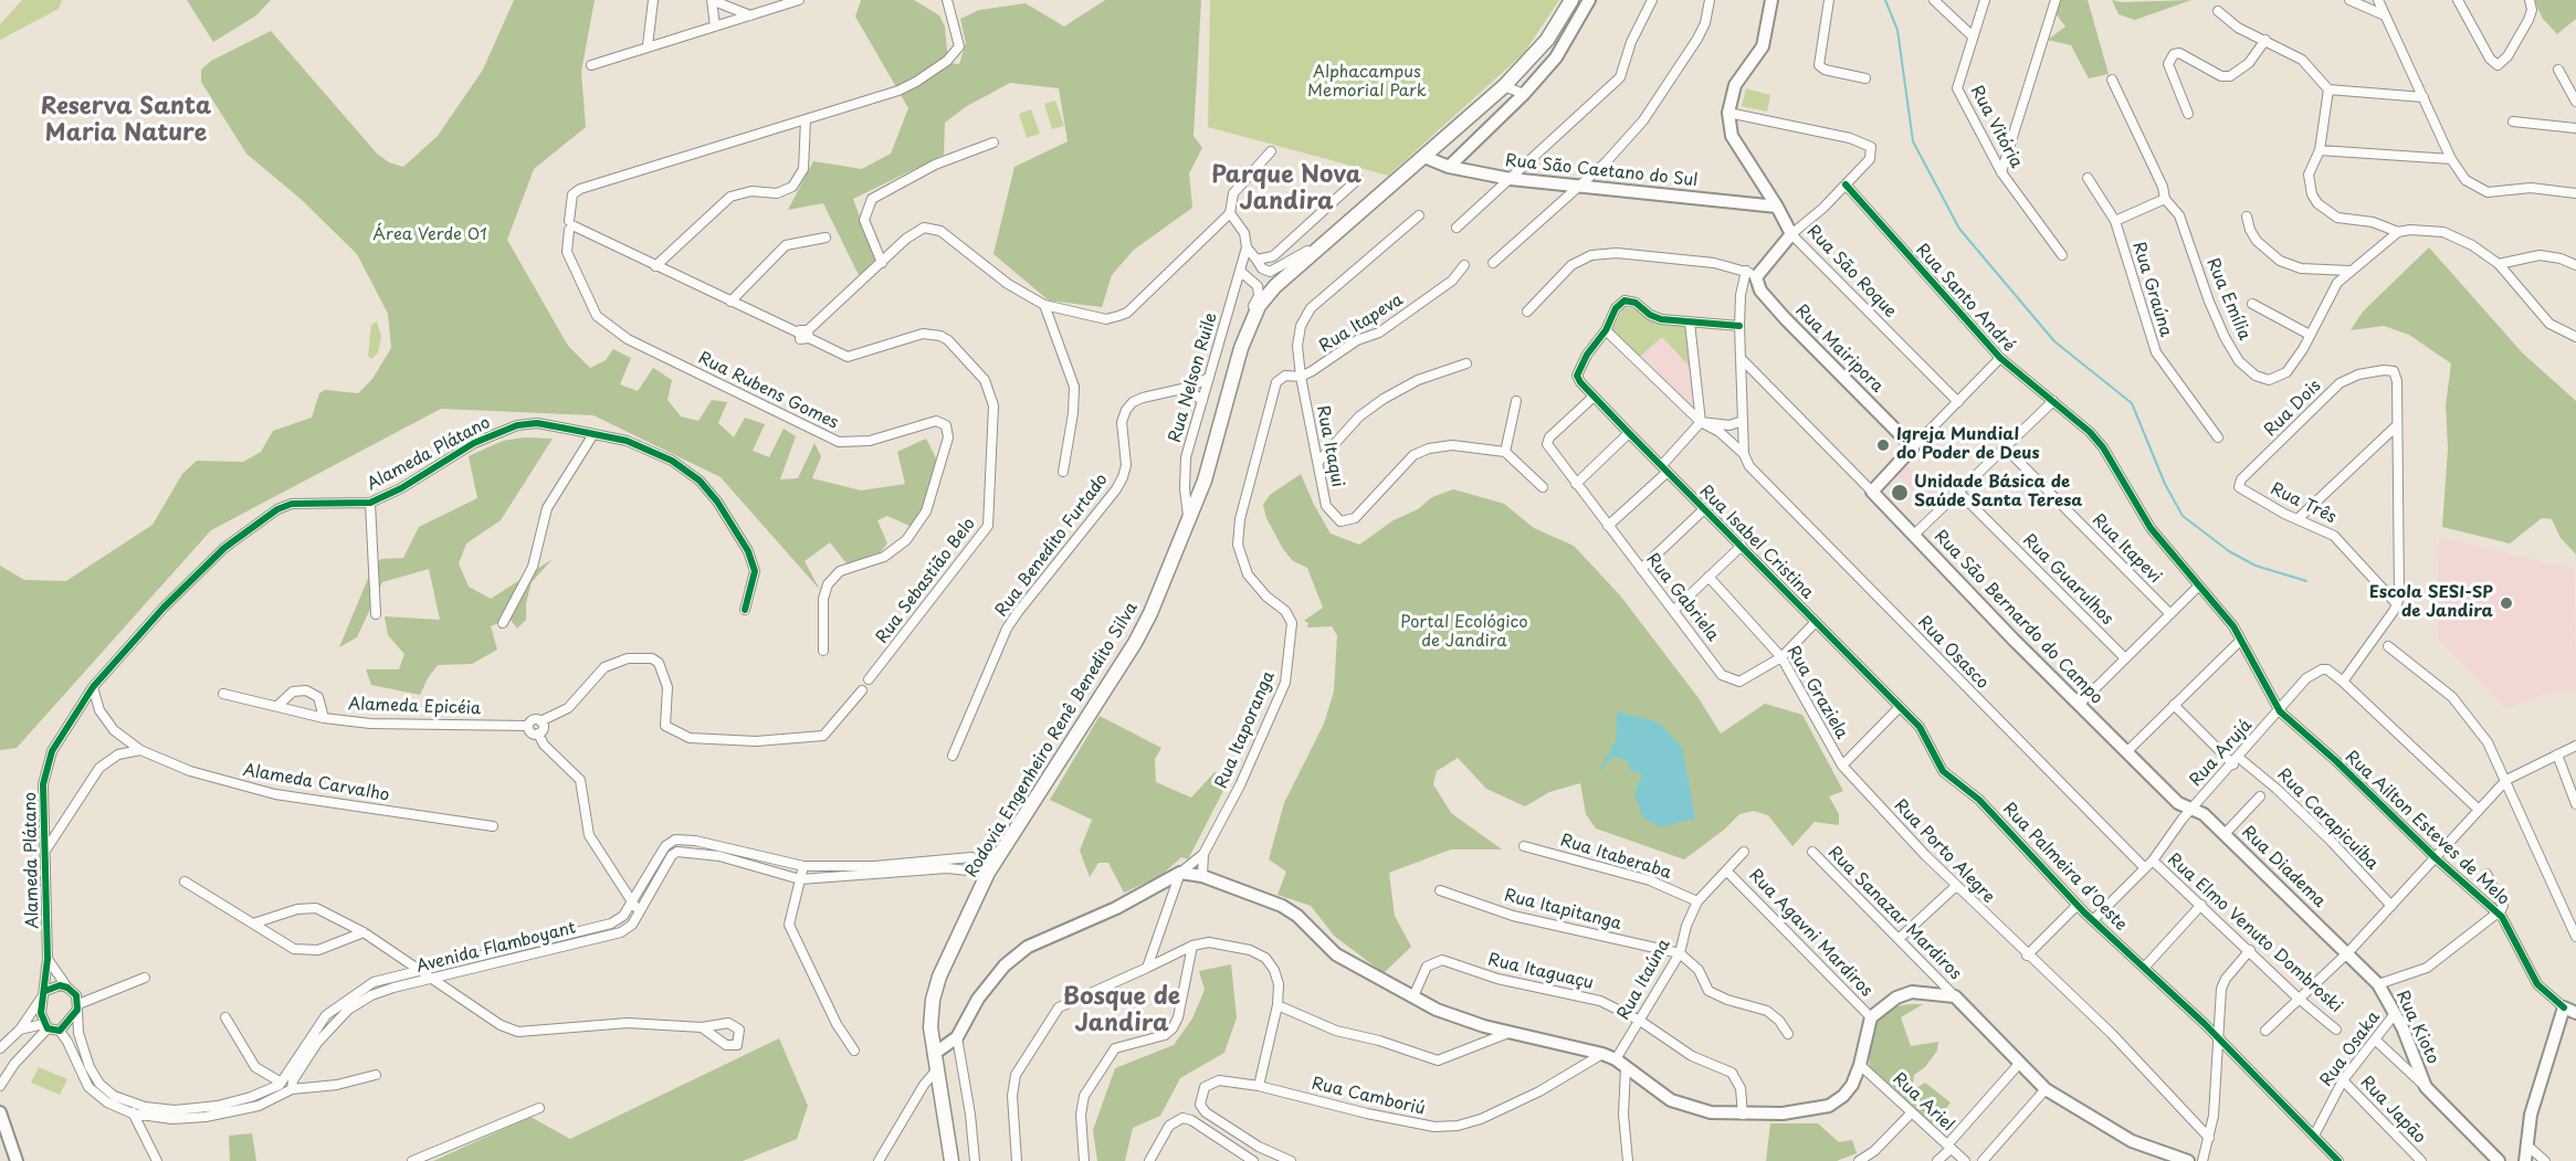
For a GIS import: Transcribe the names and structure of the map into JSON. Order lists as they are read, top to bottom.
{
  "streets": {
    "main road": ["Rodovia Engenheiro Renê Benedito Silva"],
    "street": [
      "Rua Vitória",
      "Rua São Caetano do Sul",
      "Rua São Roque",
      "Rua Graúna",
      "Rua Santo André",
      "Rua Emília",
      "Rua Itapeva",
      "Rua Mairipora",
      "Rua Nelson Ruile",
      "Rua Rubens Gomes",
      "Rua Dois",
      "Rua Itaqui",
      "Alameda Plátano",
      "Rua Três",
      "Rua Isabel Cristina",
      "Rua Benedito Furtado",
      "Rua Itapevi",
      "Rua Guarulhos",
      "Rua Sebastião Belo",
      "Rua Gabriela",
      "Rua São Bernardo do Campo",
      "Rua Osasco",
      "Rua Graziela",
      "Alameda Epicéia",
      "Rua Itaporanga",
      "Rua Arujá",
      "Alameda Carvalho",
      "Rua Carapicuíba",
      "Rua Ailton Esteves de Melo",
      "Rua Porto Alegre",
      "Rua Itaberaba",
      "Rua Palmeira d'Oeste",
      "Rua Diadema",
      "Rua Itapitanga",
      "Rua Sanazar Mardiros",
      "Rua Agavni Mardiros",
      "Rua Elmo Venuto Dombroski",
      "Avenida Flamboyant",
      "Rua Itaguaçu",
      "Rua Itaúna",
      "Rua Kioto",
      "Rua Osaka",
      "Rua Camboriú",
      "Rua Ariel",
      "Rua Japão"
    ]
  },
  "crossings": [
    ["Rua São Caetano do Sul", "Rua São Roque"],
    ["Rua São Caetano do Sul", "Rodovia Engenheiro Renê Benedito Silva"],
    ["Rua Santo André", "Rua Arujá"],
    ["Rua Santo André", "Rua Ailton Esteves de Melo"],
    ["Rua Itapeva", "Rua Itaqui"],
    ["Rua Itapeva", "Rua Itaporanga"],
    ["Rua Nelson Ruile", "Rua Benedito Furtado"],
    ["Rua Nelson Ruile", "Rodovia Engenheiro Renê Benedito Silva"],
    ["Rua Dois", "Rua Três"],
    ["Rua Itaqui", "Rua Itaporanga"],
    ["Rua Isabel Cristina", "Rua Gabriela"],
    ["Rua Isabel Cristina", "Rua Osasco"],
    ["Rua Isabel Cristina", "Rua Palmeira d'Oeste"],
    ["Rua Gabriela", "Rua Graziela"],
    ["Rua São Bernardo do Campo", "Rua Arujá"],
    ["Rua São Bernardo do Campo", "Rua Diadema"],
    ["Rua Osasco", "Rua Arujá"],
    ["Rua Graziela", "Rua Porto Alegre"],
    ["Rodovia Engenheiro Renê Benedito Silva", "Avenida Flamboyant"],
    ["Rua Arujá", "Rua Carapicuíba"],
    ["Rua Arujá", "Rua Ailton Esteves de Melo"],
    ["Rua Arujá", "Rua Palmeira d'Oeste"],
    ["Rua Arujá", "Rua Diadema"],
    ["Rua Arujá", "Rua Elmo Venuto Dombroski"],
    ["Rua Itaberaba", "Rua Itaúna"],
    ["Rua Palmeira d'Oeste", "Rua Osaka"],
    ["Rua Diadema", "Rua Kioto"],
    ["Rua Itapitanga", "Rua Itaúna"],
    ["Rua Agavni Mardiros", "Rua Itaúna"],
    ["Rua Itaguaçu", "Rua Itaúna"],
    ["Rua Kioto", "Rua Osaka"],
    ["Rua Osaka", "Rua Japão"]
  ],
  "districts": ["Reserva Santa Maria Nature", "Parque Nova Jandira", "Bosque de Jandira"],
  "parks": ["Alphacampus Memorial Park", "Área Verde 01", "Portal Ecológico de Jandira"],
  "places": ["Igreja Mundial do Poder de Deus", "Unidade Básica de Saúde Santa Teresa", "Escola SESI-SP de Jandira"]
}
